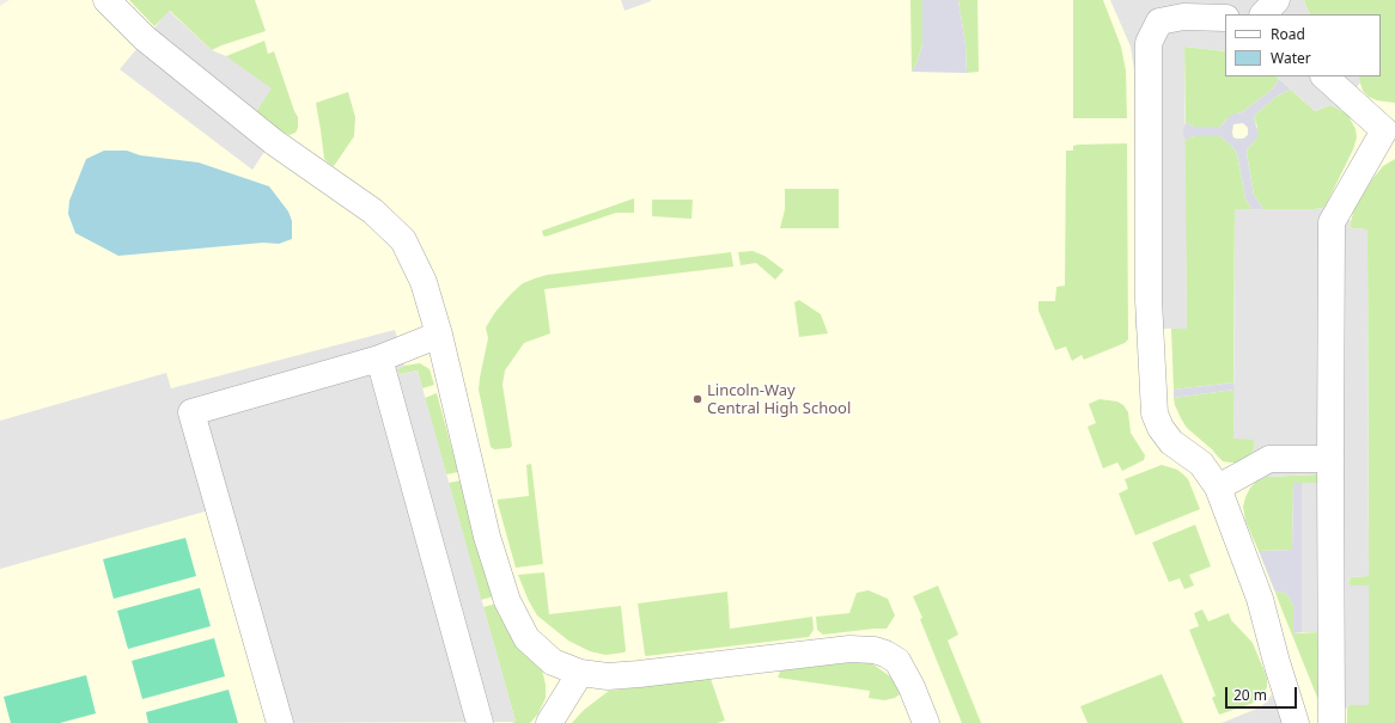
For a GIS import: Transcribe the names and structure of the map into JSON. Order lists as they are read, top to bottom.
{
  "places": ["Lincoln-Way Central High School"],
  "legend": ["Road", "Water"],
  "scale_bar": "20 m"
}
